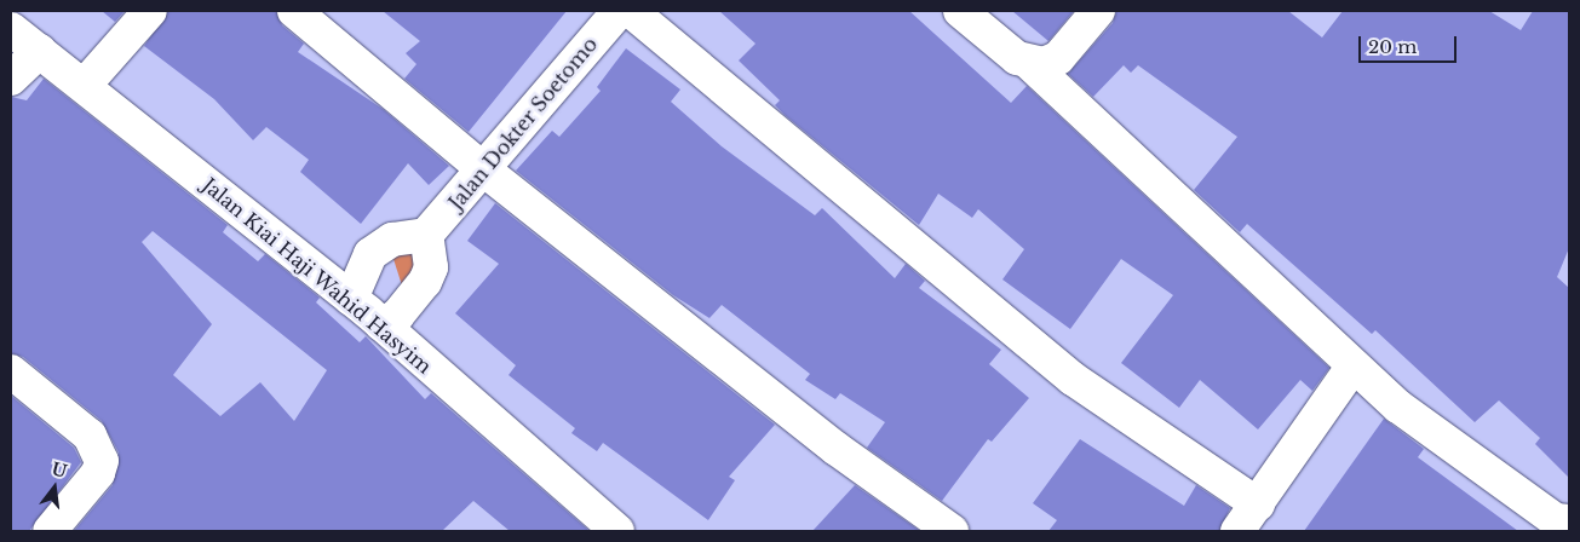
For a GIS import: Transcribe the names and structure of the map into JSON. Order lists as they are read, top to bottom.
{
  "streets": {
    "street": ["Jalan Dokter Soetomo", "Jalan Kiai Haji Wahid Hasyim"]
  },
  "scale_bar": "20 m",
  "north": "top"
}
